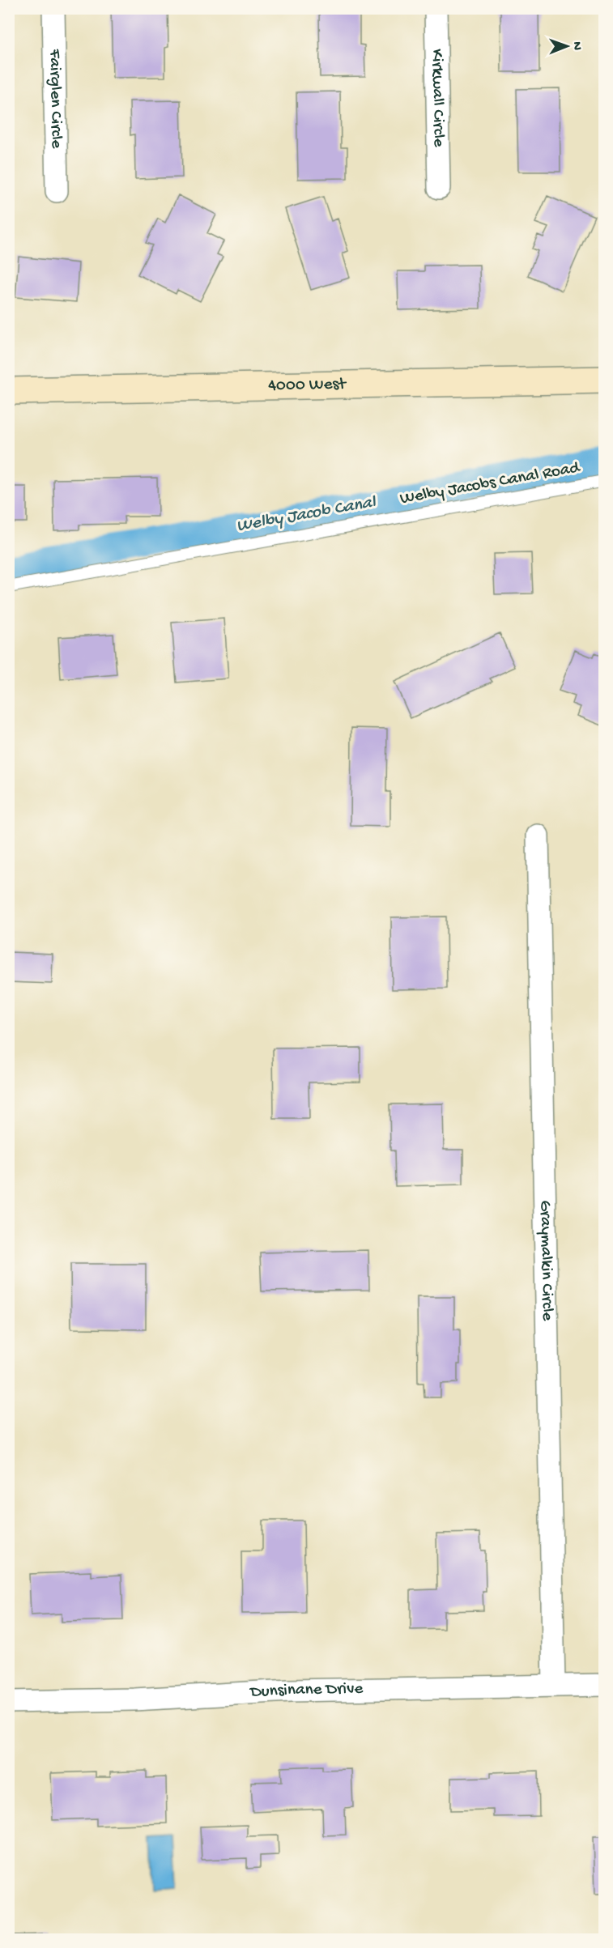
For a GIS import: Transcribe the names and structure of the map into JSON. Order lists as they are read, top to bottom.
{
  "streets": {
    "main road": ["4000 West"],
    "street": [
      "Kirkwall Circle",
      "Fairglen Circle",
      "Graymalkin Circle",
      "Dunsinane Drive"
    ],
    "lane": ["Welby Jacobs Canal Road"]
  },
  "crossings": [
    ["Graymalkin Circle", "Dunsinane Drive"]
  ],
  "water": ["Welby Jacob Canal"],
  "north": "right"
}
